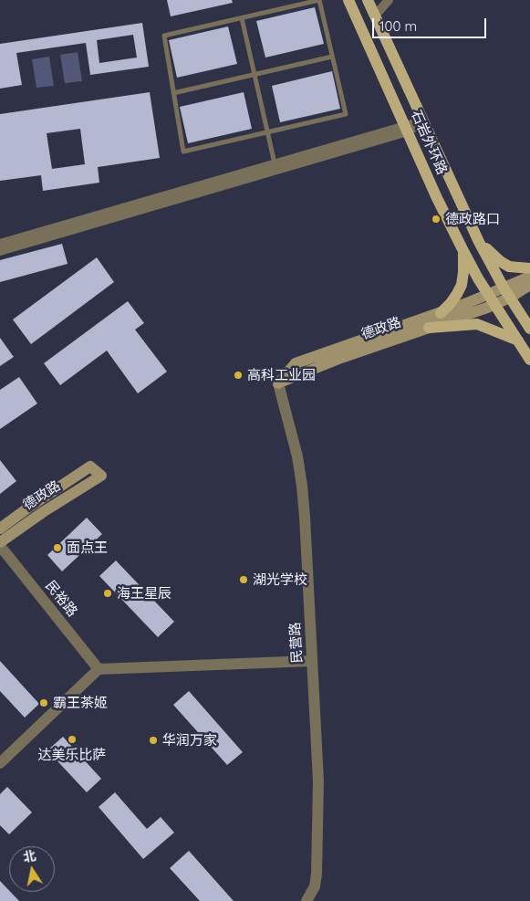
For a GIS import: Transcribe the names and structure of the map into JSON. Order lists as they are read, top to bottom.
{
  "streets": {
    "main road": ["石岩外环路", "德政路"],
    "street": ["民裕路", "民营路"]
  },
  "crossings": [
    ["石岩外环路", "德政路"],
    ["德政路", "民营路"]
  ],
  "places": [
    "德政路口",
    "高科工业园",
    "面点王",
    "湖光学校",
    "海王星辰",
    "霸王茶姬",
    "达美乐比萨",
    "华润万家"
  ],
  "scale_bar": "100 m",
  "north": "top"
}
